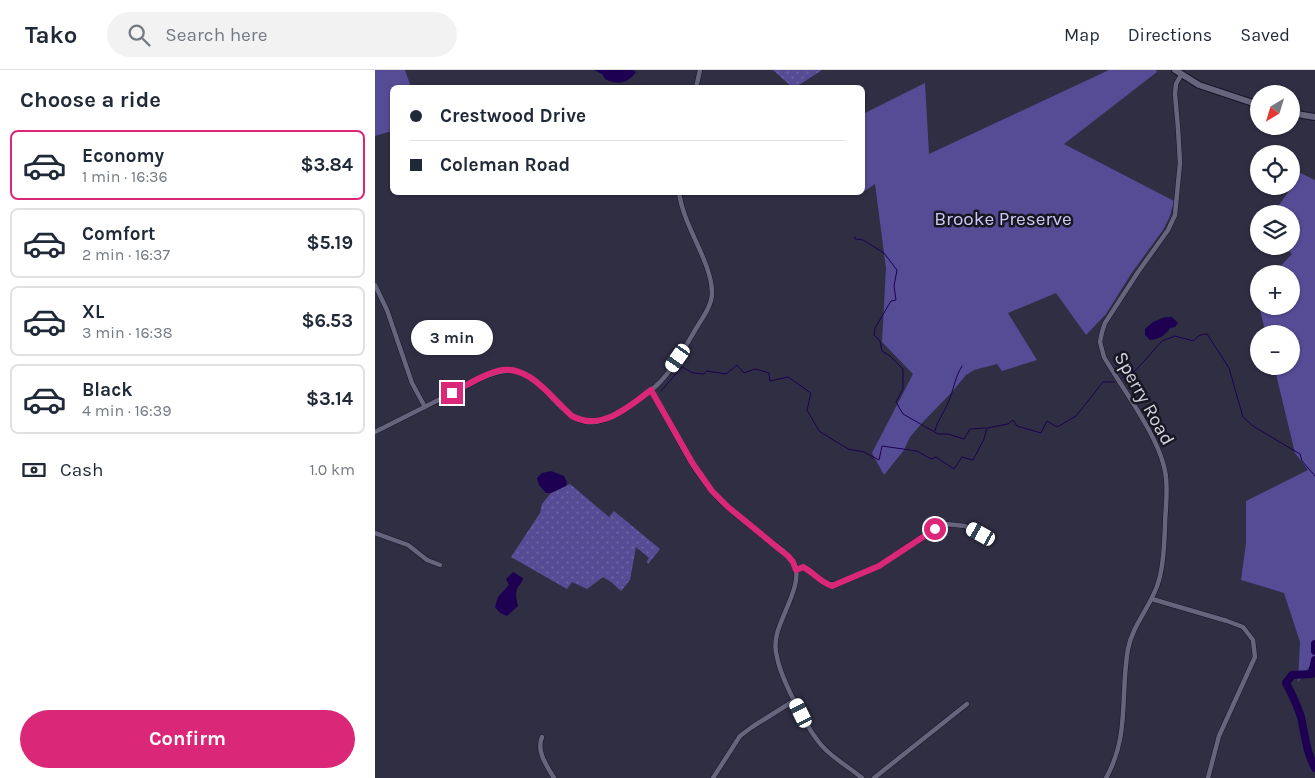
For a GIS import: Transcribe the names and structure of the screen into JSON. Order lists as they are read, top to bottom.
{
  "streets": {
    "street": ["Sperry Road"]
  },
  "parks": ["Brooke Preserve"],
  "north": "bottom left",
  "page": {
    "header": "Tako",
    "search": "Search here",
    "nav": ["Map", "Directions", "Saved"],
    "heading": "Choose a ride",
    "map_buttons": ["+", "−"],
    "banner": ["Crestwood Drive", "Coleman Road"],
    "list": [
      {
        "name": "Economy",
        "note": "1 min · 16:36",
        "value": "$3.84"
      },
      {
        "name": "Comfort",
        "note": "2 min · 16:37",
        "value": "$5.19"
      },
      {
        "name": "XL",
        "note": "3 min · 16:38",
        "value": "$6.53"
      },
      {
        "name": "Black",
        "note": "4 min · 16:39",
        "value": "$3.14"
      }
    ],
    "bubble": "3 min",
    "pay": ["Cash", "1.0 km"],
    "buttons": "Confirm"
  }
}
